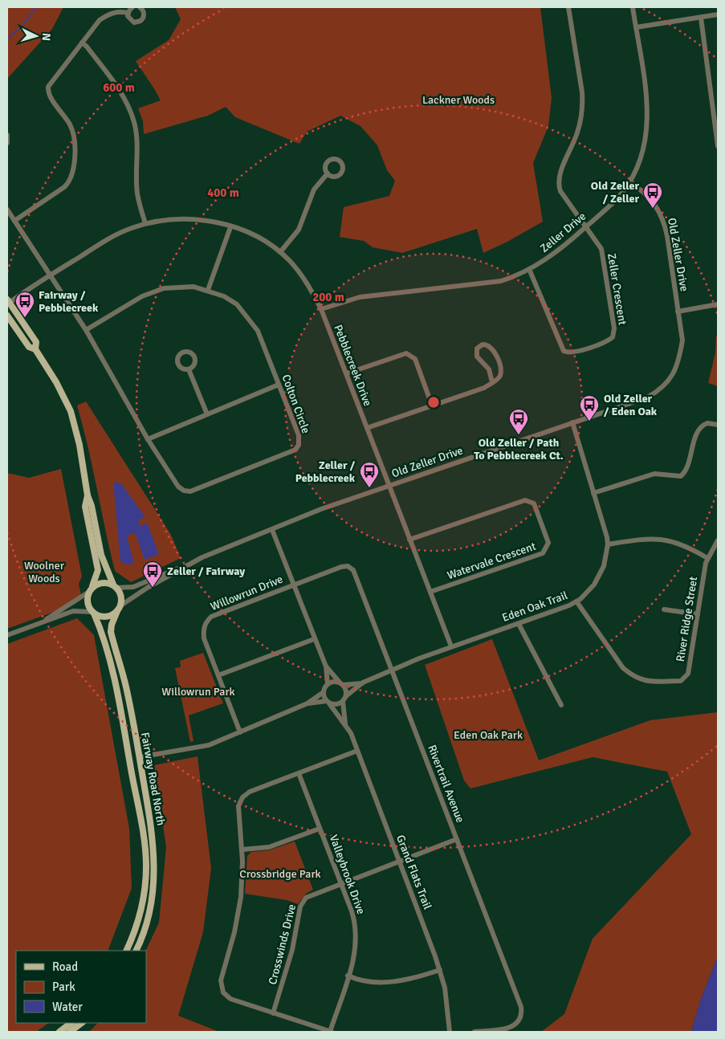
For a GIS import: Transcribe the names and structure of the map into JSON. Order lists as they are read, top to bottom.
{
  "streets": {
    "main road": ["Fairway Road North"],
    "street": [
      "Zeller Drive",
      "Old Zeller Drive",
      "Zeller Crescent",
      "Pebblecreek Drive",
      "Colton Circle",
      "Watervale Crescent",
      "Willowrun Drive",
      "Eden Oak Trail",
      "River Ridge Street",
      "Rivertrail Avenue",
      "Grand Flats Trail",
      "Valleybrook Drive",
      "Crosswinds Drive"
    ]
  },
  "crossings": [
    ["Zeller Drive", "Old Zeller Drive"],
    ["Zeller Drive", "Zeller Crescent"],
    ["Zeller Drive", "Pebblecreek Drive"],
    ["Old Zeller Drive", "Pebblecreek Drive"],
    ["Old Zeller Drive", "Eden Oak Trail"],
    ["Old Zeller Drive", "Fairway Road North"],
    ["Pebblecreek Drive", "Colton Circle"],
    ["Pebblecreek Drive", "Watervale Crescent"],
    ["Pebblecreek Drive", "Eden Oak Trail"],
    ["Willowrun Drive", "Rivertrail Avenue"],
    ["Eden Oak Trail", "River Ridge Street"],
    ["Eden Oak Trail", "Rivertrail Avenue"],
    ["Eden Oak Trail", "Grand Flats Trail"],
    ["Rivertrail Avenue", "Crosswinds Drive"],
    ["Grand Flats Trail", "Crosswinds Drive"],
    ["Valleybrook Drive", "Crosswinds Drive"]
  ],
  "parks": [
    "Lackner Woods",
    "Woolner Woods",
    "Willowrun Park",
    "Eden Oak Park",
    "Crossbridge Park"
  ],
  "places": {
    "bus stop": [
      "Old Zeller / Zeller",
      "Fairway / Pebblecreek",
      "Old Zeller / Eden Oak",
      "Old Zeller / Path To Pebblecreek Ct.",
      "Zeller / Pebblecreek",
      "Zeller / Fairway"
    ]
  },
  "legend": ["Road", "Park", "Water"],
  "north": "right",
  "rings": ["600 m", "400 m", "200 m"]
}
